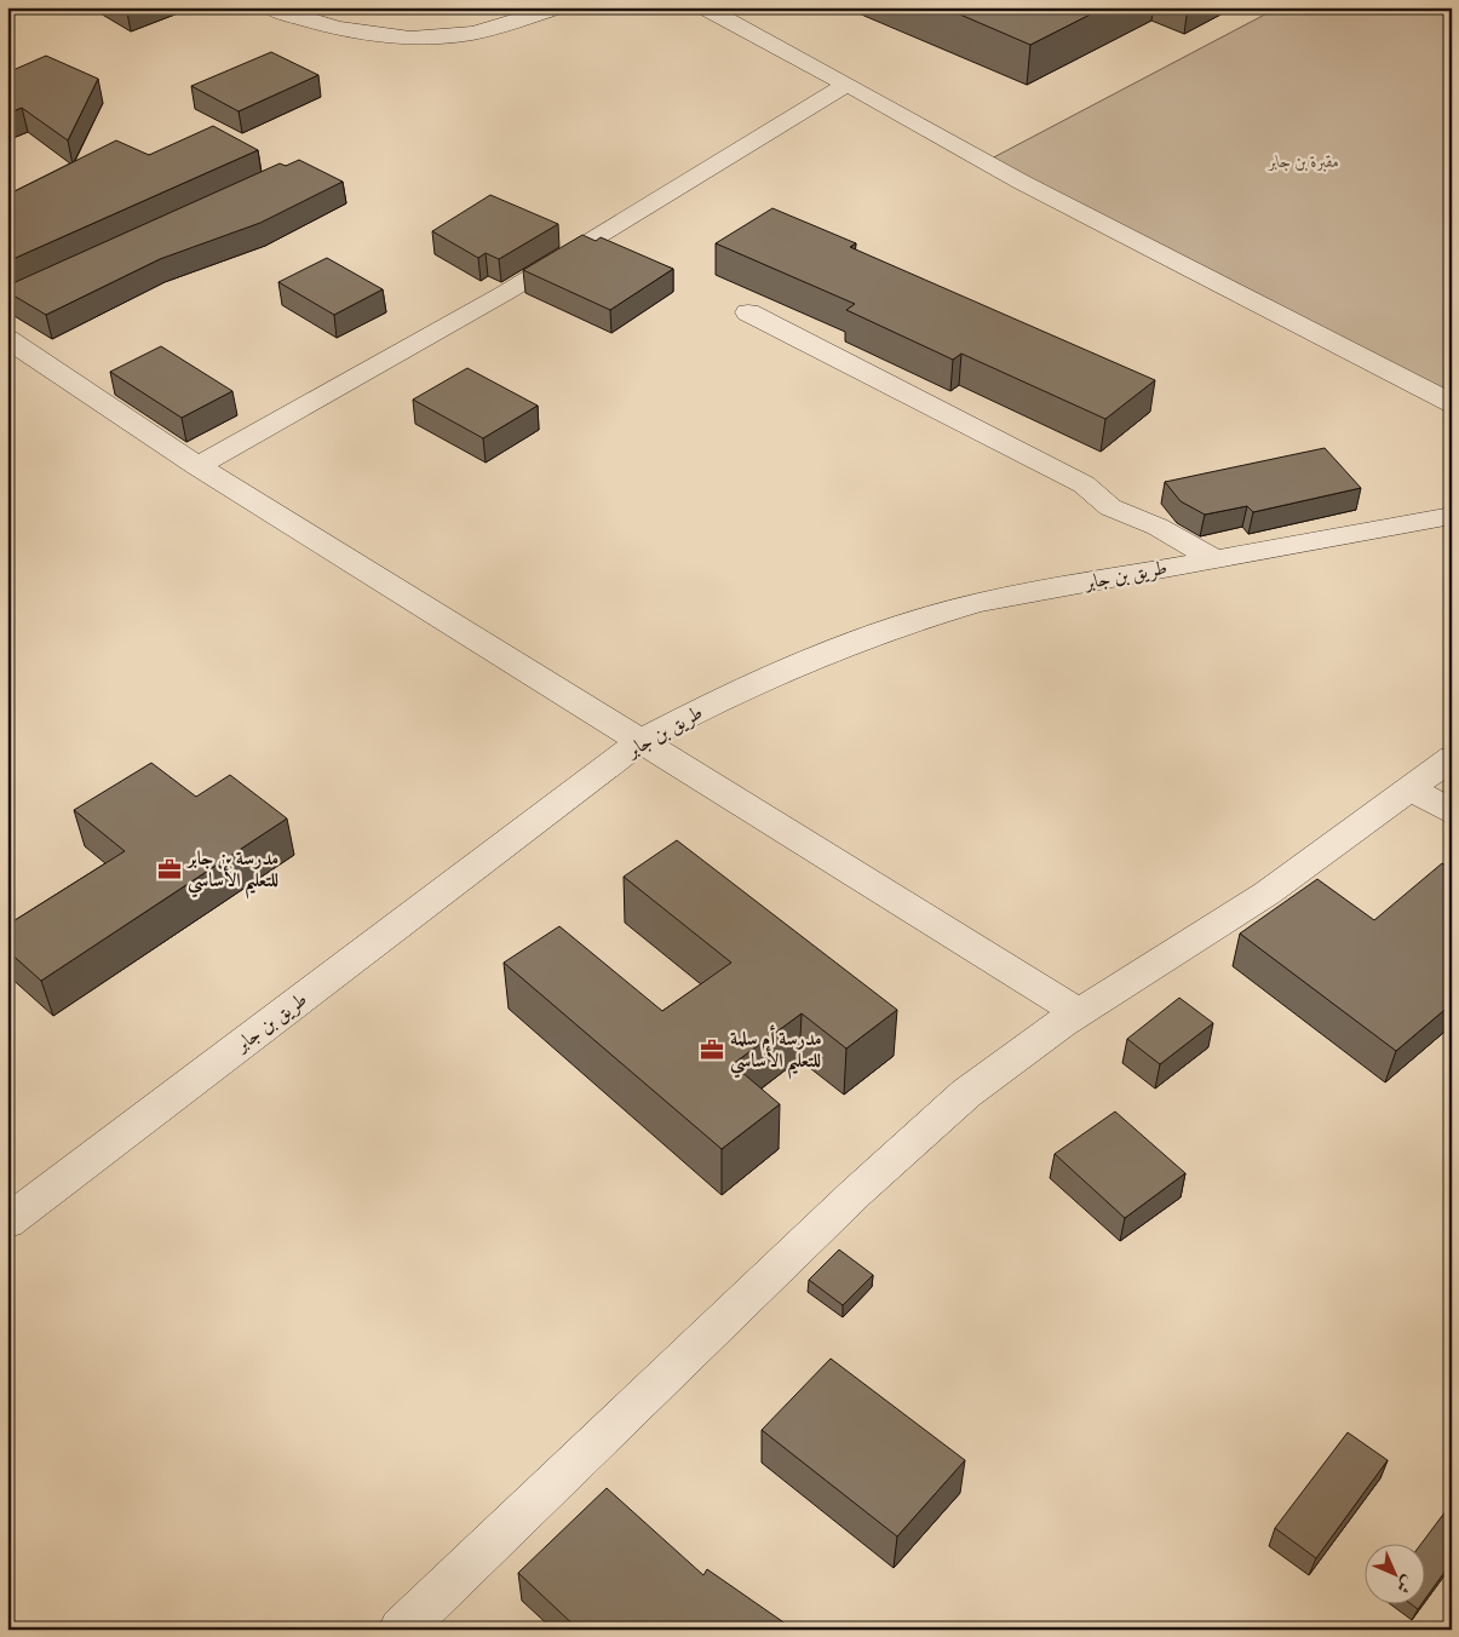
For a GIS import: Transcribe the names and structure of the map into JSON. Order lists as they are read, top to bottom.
{
  "streets": {
    "street": ["طريق بن جابر"]
  },
  "parks": ["مقبرة بن جابر"],
  "places": {
    "office": ["مدرسة بن جابر للتعليم الأساسي", "مدرسة أم سلمة للتعليم الأساسي"]
  },
  "north": "bottom right"
}
